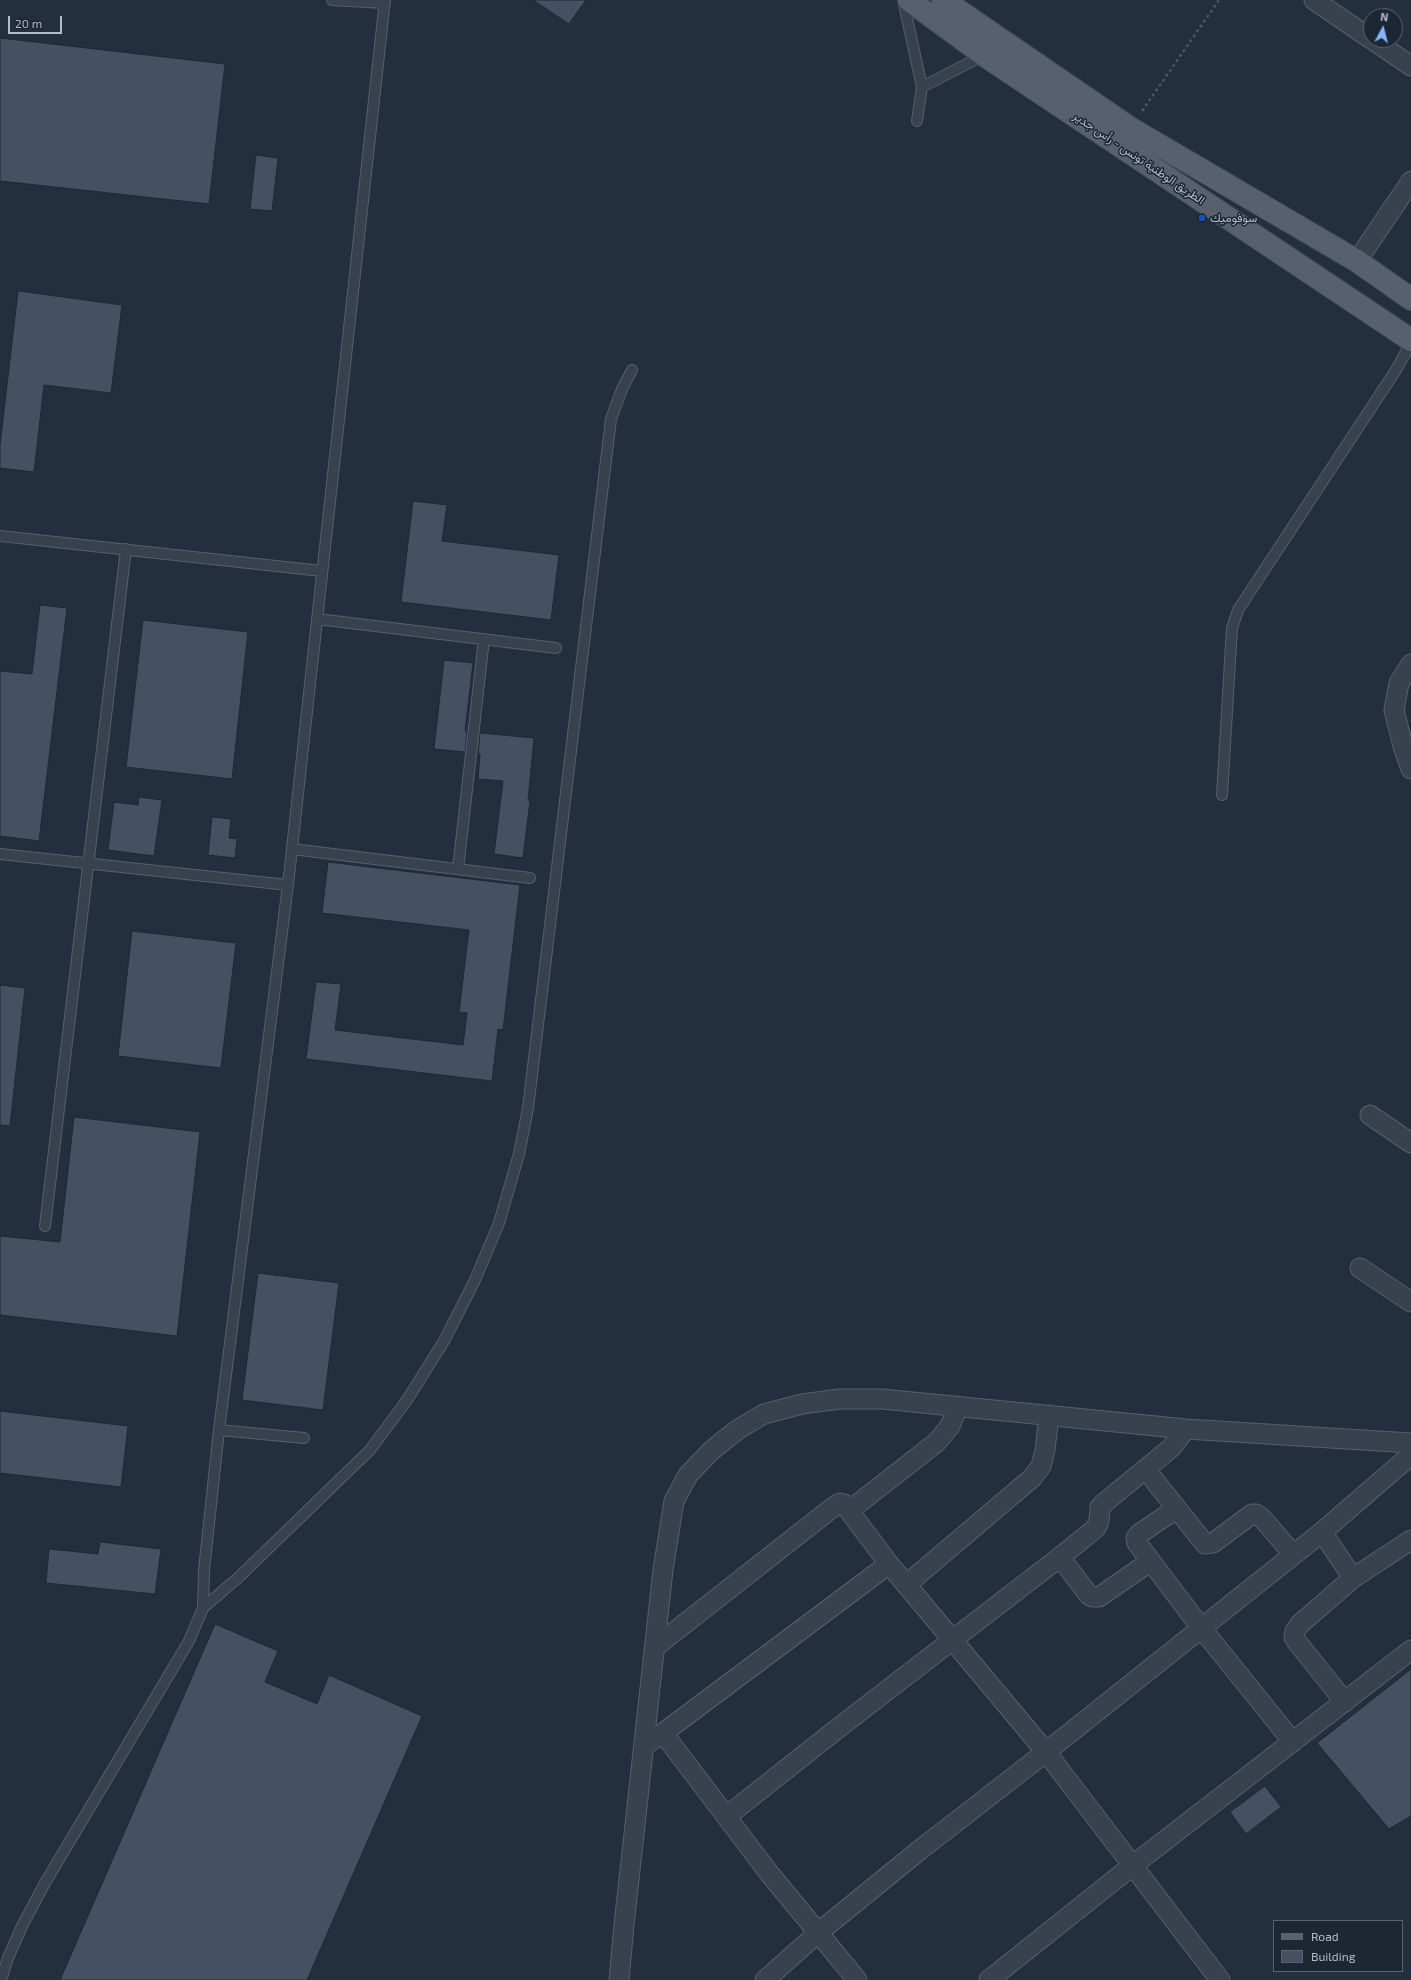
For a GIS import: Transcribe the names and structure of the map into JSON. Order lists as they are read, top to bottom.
{
  "streets": {
    "main road": ["الطريق الوطنية تونس - رأس جدير"]
  },
  "places": ["سوفوميك"],
  "legend": ["Road", "Building"],
  "scale_bar": "20 m",
  "north": "top"
}
